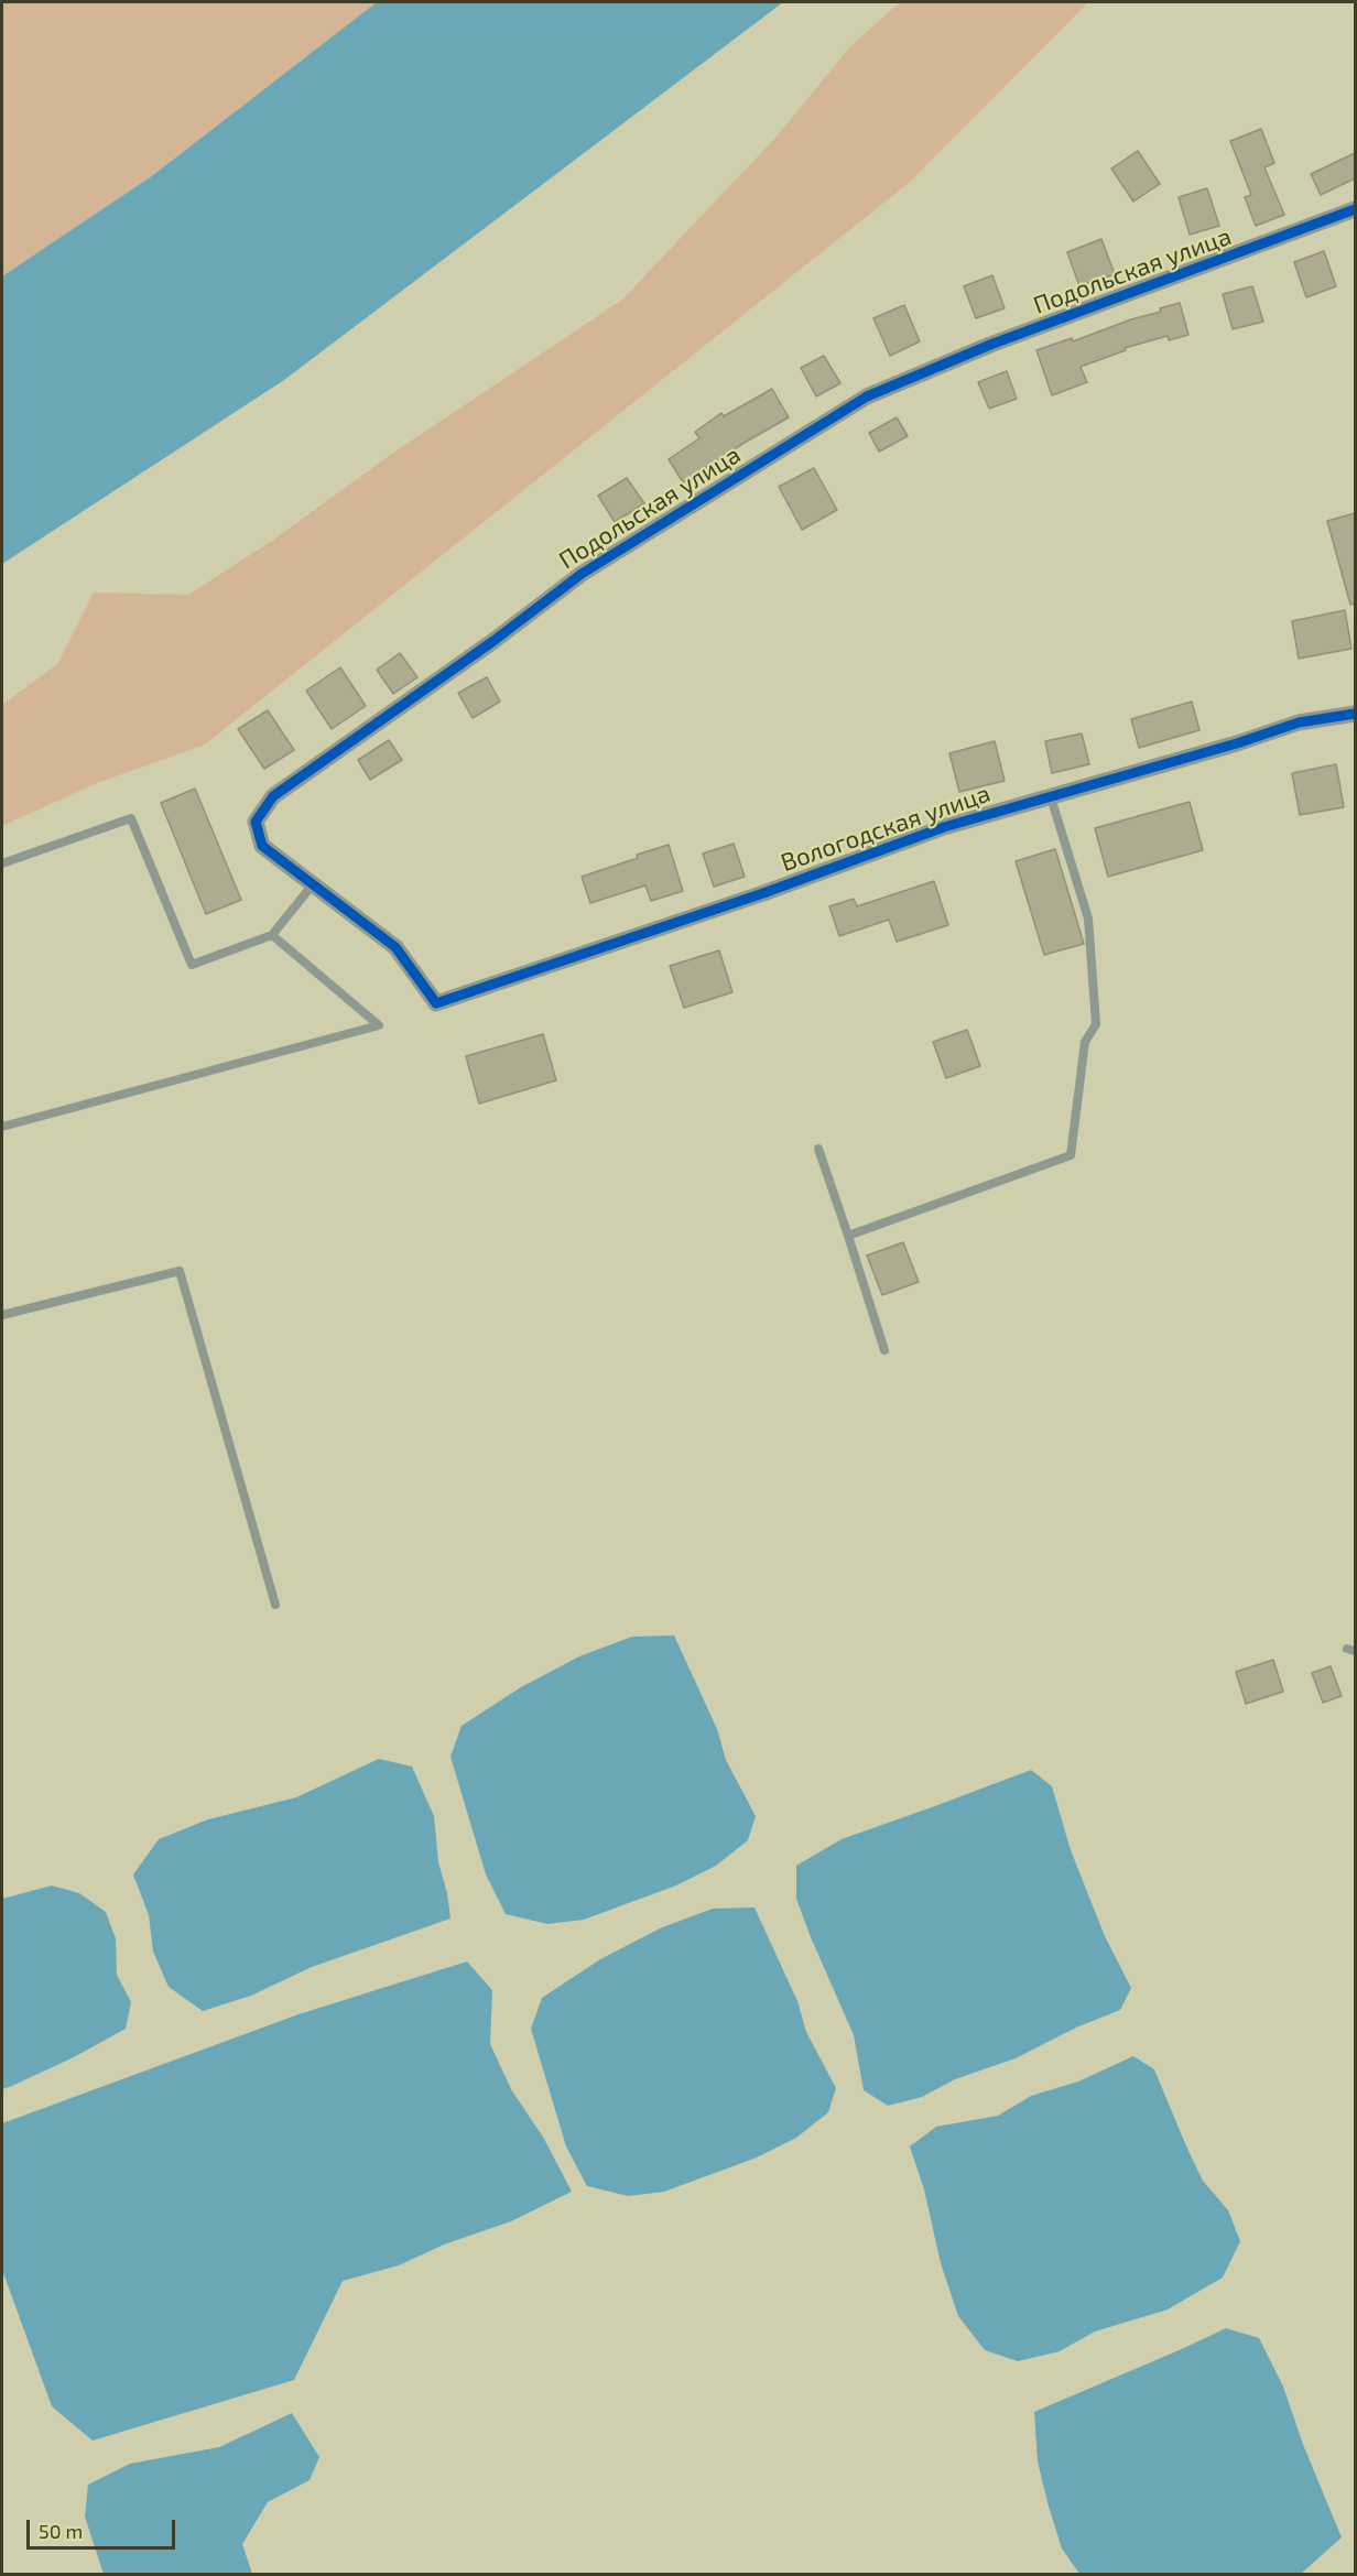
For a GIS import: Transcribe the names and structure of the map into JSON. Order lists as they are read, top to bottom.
{
  "streets": {
    "street": ["Подольская улица", "Вологодская улица"]
  },
  "crossings": [
    ["Подольская улица", "Вологодская улица"]
  ],
  "scale_bar": "50 m"
}
